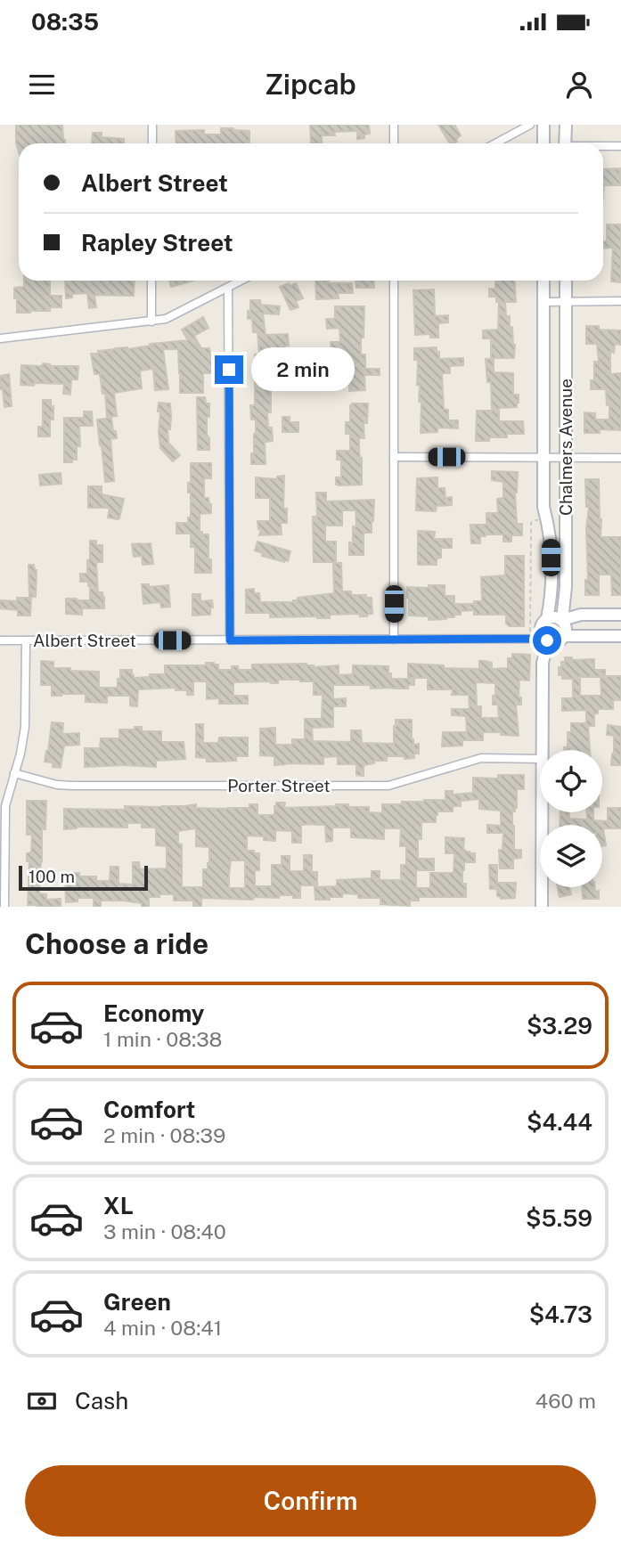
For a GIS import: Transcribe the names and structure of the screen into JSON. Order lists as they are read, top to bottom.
{
  "streets": {
    "street": ["Chalmers Avenue", "Albert Street", "Porter Street"]
  },
  "crossings": [
    ["Chalmers Avenue", "Albert Street"]
  ],
  "scale_bar": "100 m",
  "page": {
    "status": "08:35",
    "header": "Zipcab",
    "banner": ["Albert Street", "Rapley Street"],
    "bubble": "2 min",
    "scale": "100 m",
    "heading": "Choose a ride",
    "list": [
      {
        "name": "Economy",
        "note": "1 min · 08:38",
        "value": "$3.29"
      },
      {
        "name": "Comfort",
        "note": "2 min · 08:39",
        "value": "$4.44"
      },
      {
        "name": "XL",
        "note": "3 min · 08:40",
        "value": "$5.59"
      },
      {
        "name": "Green",
        "note": "4 min · 08:41",
        "value": "$4.73"
      }
    ],
    "pay": ["Cash", "460 m"],
    "buttons": "Confirm"
  }
}
